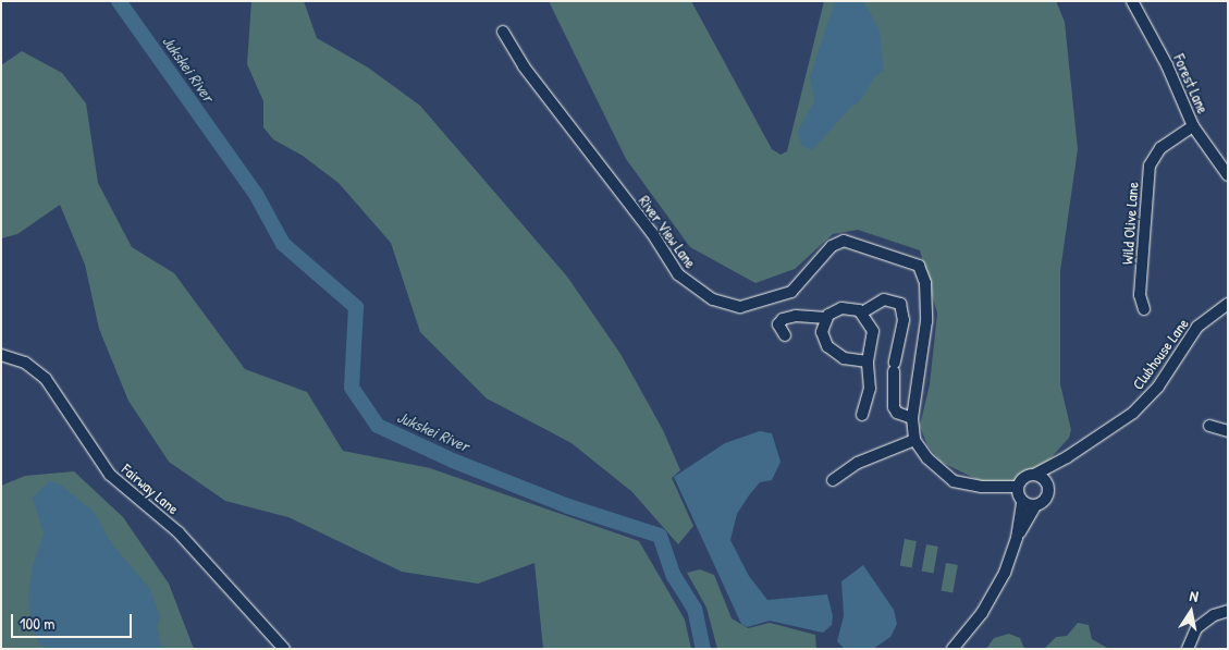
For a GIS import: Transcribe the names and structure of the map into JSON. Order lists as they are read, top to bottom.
{
  "streets": {
    "street": [
      "Forest Lane",
      "Wild Olive Lane",
      "River View Lane",
      "Clubhouse Lane",
      "Fairway Lane"
    ]
  },
  "crossings": [
    ["Forest Lane", "Wild Olive Lane"]
  ],
  "water": ["Jukskei River"],
  "scale_bar": "100 m",
  "north": "top"
}
